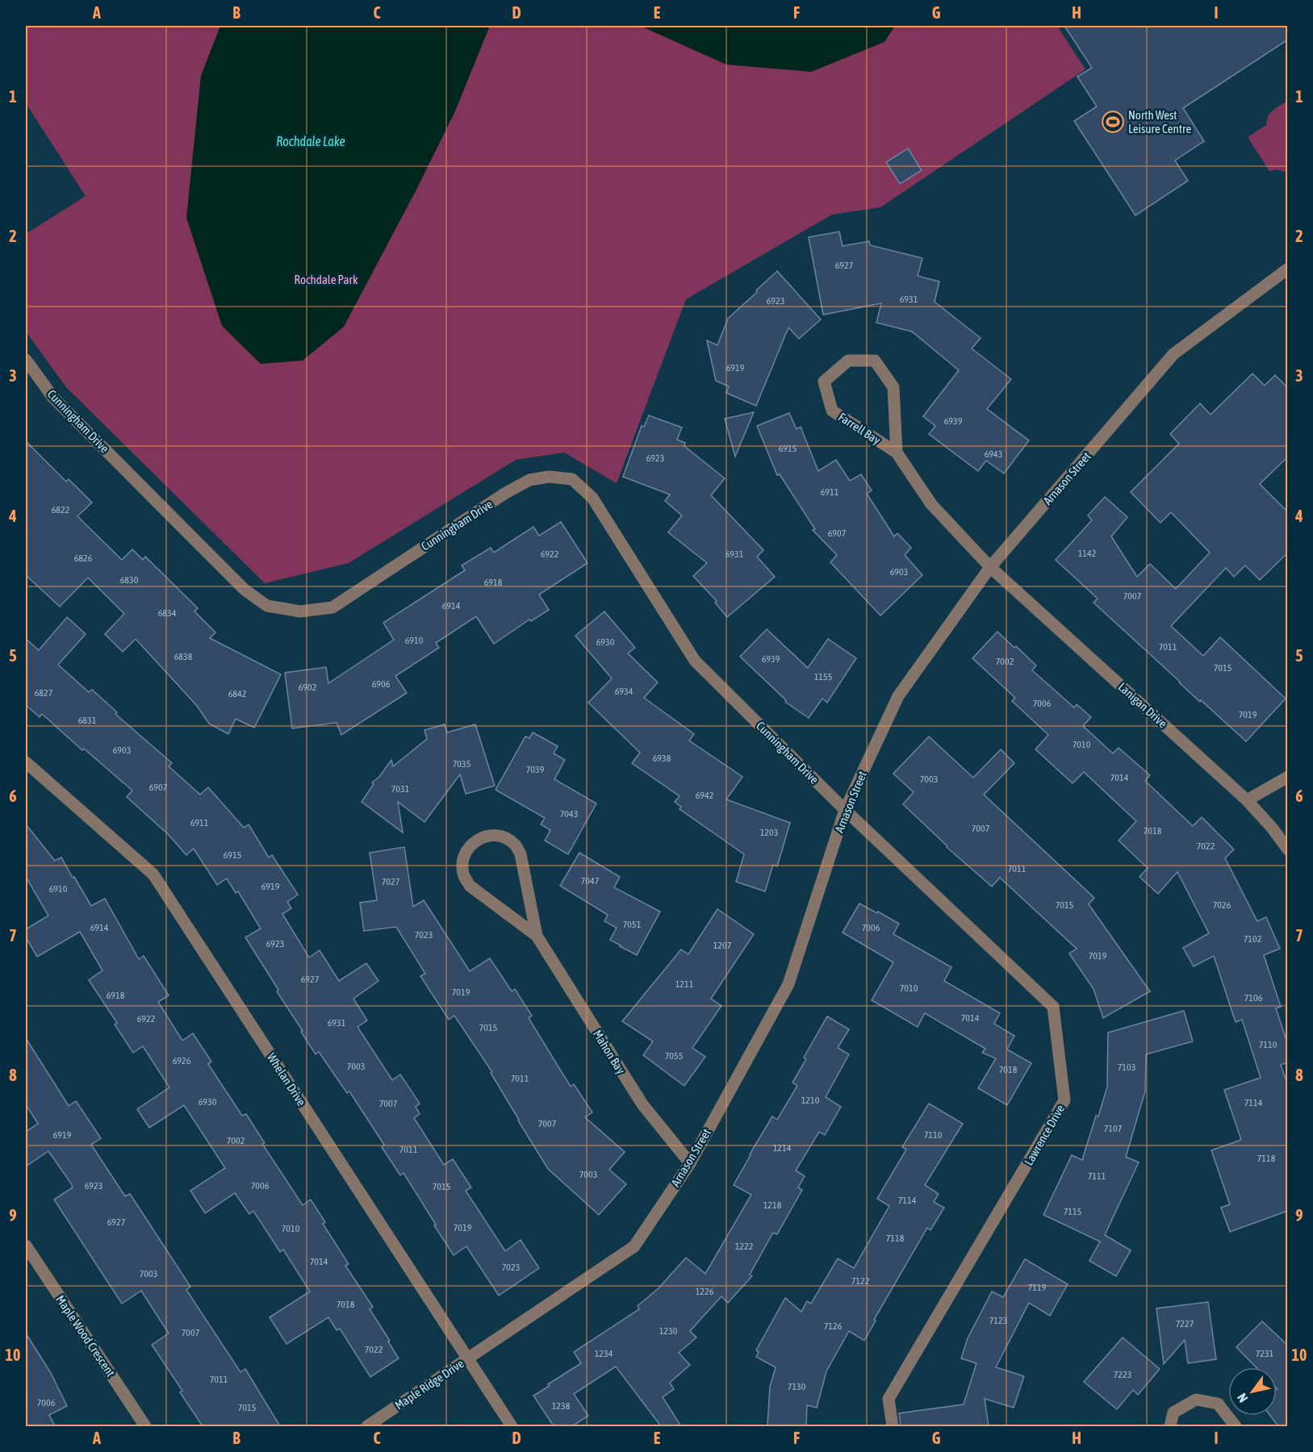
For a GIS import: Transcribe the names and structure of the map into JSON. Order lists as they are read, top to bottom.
{
  "streets": {
    "street": [
      "Cunningham Drive",
      "Farrell Bay",
      "Arnason Street",
      "Lanigan Drive",
      "Mahon Bay",
      "Whelan Drive",
      "Lawrence Drive",
      "Maple Wood Crescent",
      "Maple Ridge Drive"
    ]
  },
  "crossings": [
    ["Cunningham Drive", "Arnason Street"],
    ["Cunningham Drive", "Lawrence Drive"],
    ["Farrell Bay", "Arnason Street"],
    ["Farrell Bay", "Lanigan Drive"],
    ["Arnason Street", "Lanigan Drive"],
    ["Arnason Street", "Mahon Bay"],
    ["Arnason Street", "Whelan Drive"],
    ["Arnason Street", "Lawrence Drive"],
    ["Arnason Street", "Maple Ridge Drive"],
    ["Whelan Drive", "Maple Ridge Drive"]
  ],
  "water": ["Rochdale Lake"],
  "parks": ["Rochdale Park"],
  "places": {
    "sports": ["North West Leisure Centre"]
  },
  "house_numbers": [
    "6927",
    "6931",
    "6923",
    "6919",
    "6939",
    "6915",
    "6943",
    "6923",
    "6911",
    "6822",
    "6907",
    "1142",
    "6922",
    "6931",
    "6826",
    "6903",
    "6830",
    "6918",
    "7007",
    "6914",
    "6834",
    "6910",
    "6930",
    "7011",
    "6838",
    "6939",
    "7002",
    "7015",
    "1155",
    "6906",
    "6902",
    "6934",
    "6827",
    "6842",
    "7006",
    "7019",
    "6831",
    "7010",
    "6903",
    "6938",
    "7035",
    "7039",
    "7014",
    "7003",
    "6907",
    "7031",
    "6942",
    "7043",
    "6911",
    "7007",
    "7018",
    "1203",
    "7022",
    "6915",
    "7011",
    "7047",
    "7027",
    "6919",
    "6910",
    "7015",
    "7026",
    "7051",
    "6914",
    "7006",
    "7023",
    "7102",
    "6923",
    "1207",
    "7019",
    "6927",
    "1211",
    "7010",
    "7019",
    "6918",
    "7106",
    "7014",
    "6922",
    "6931",
    "7015",
    "7110",
    "7055",
    "6926",
    "7003",
    "7103",
    "7018",
    "7011",
    "1210",
    "6930",
    "7114",
    "7007",
    "7007",
    "7107",
    "6919",
    "7110",
    "7002",
    "1214",
    "7011",
    "7118",
    "7003",
    "7111",
    "6923",
    "7006",
    "7015",
    "7114",
    "1218",
    "7115",
    "6927",
    "7019",
    "7010",
    "7118",
    "1222",
    "7014",
    "7023",
    "7003",
    "7122",
    "7119",
    "1226",
    "7018",
    "7123",
    "7227",
    "7126",
    "1230",
    "7007",
    "7022",
    "1234",
    "7231",
    "7223",
    "7011",
    "7130",
    "7006",
    "1238",
    "7015"
  ],
  "north": "bottom left",
  "grid": {
    "columns": [
      "A",
      "B",
      "C",
      "D",
      "E",
      "F",
      "G",
      "H",
      "I"
    ],
    "rows": [
      "1",
      "2",
      "3",
      "4",
      "5",
      "6",
      "7",
      "8",
      "9",
      "10"
    ]
  }
}
